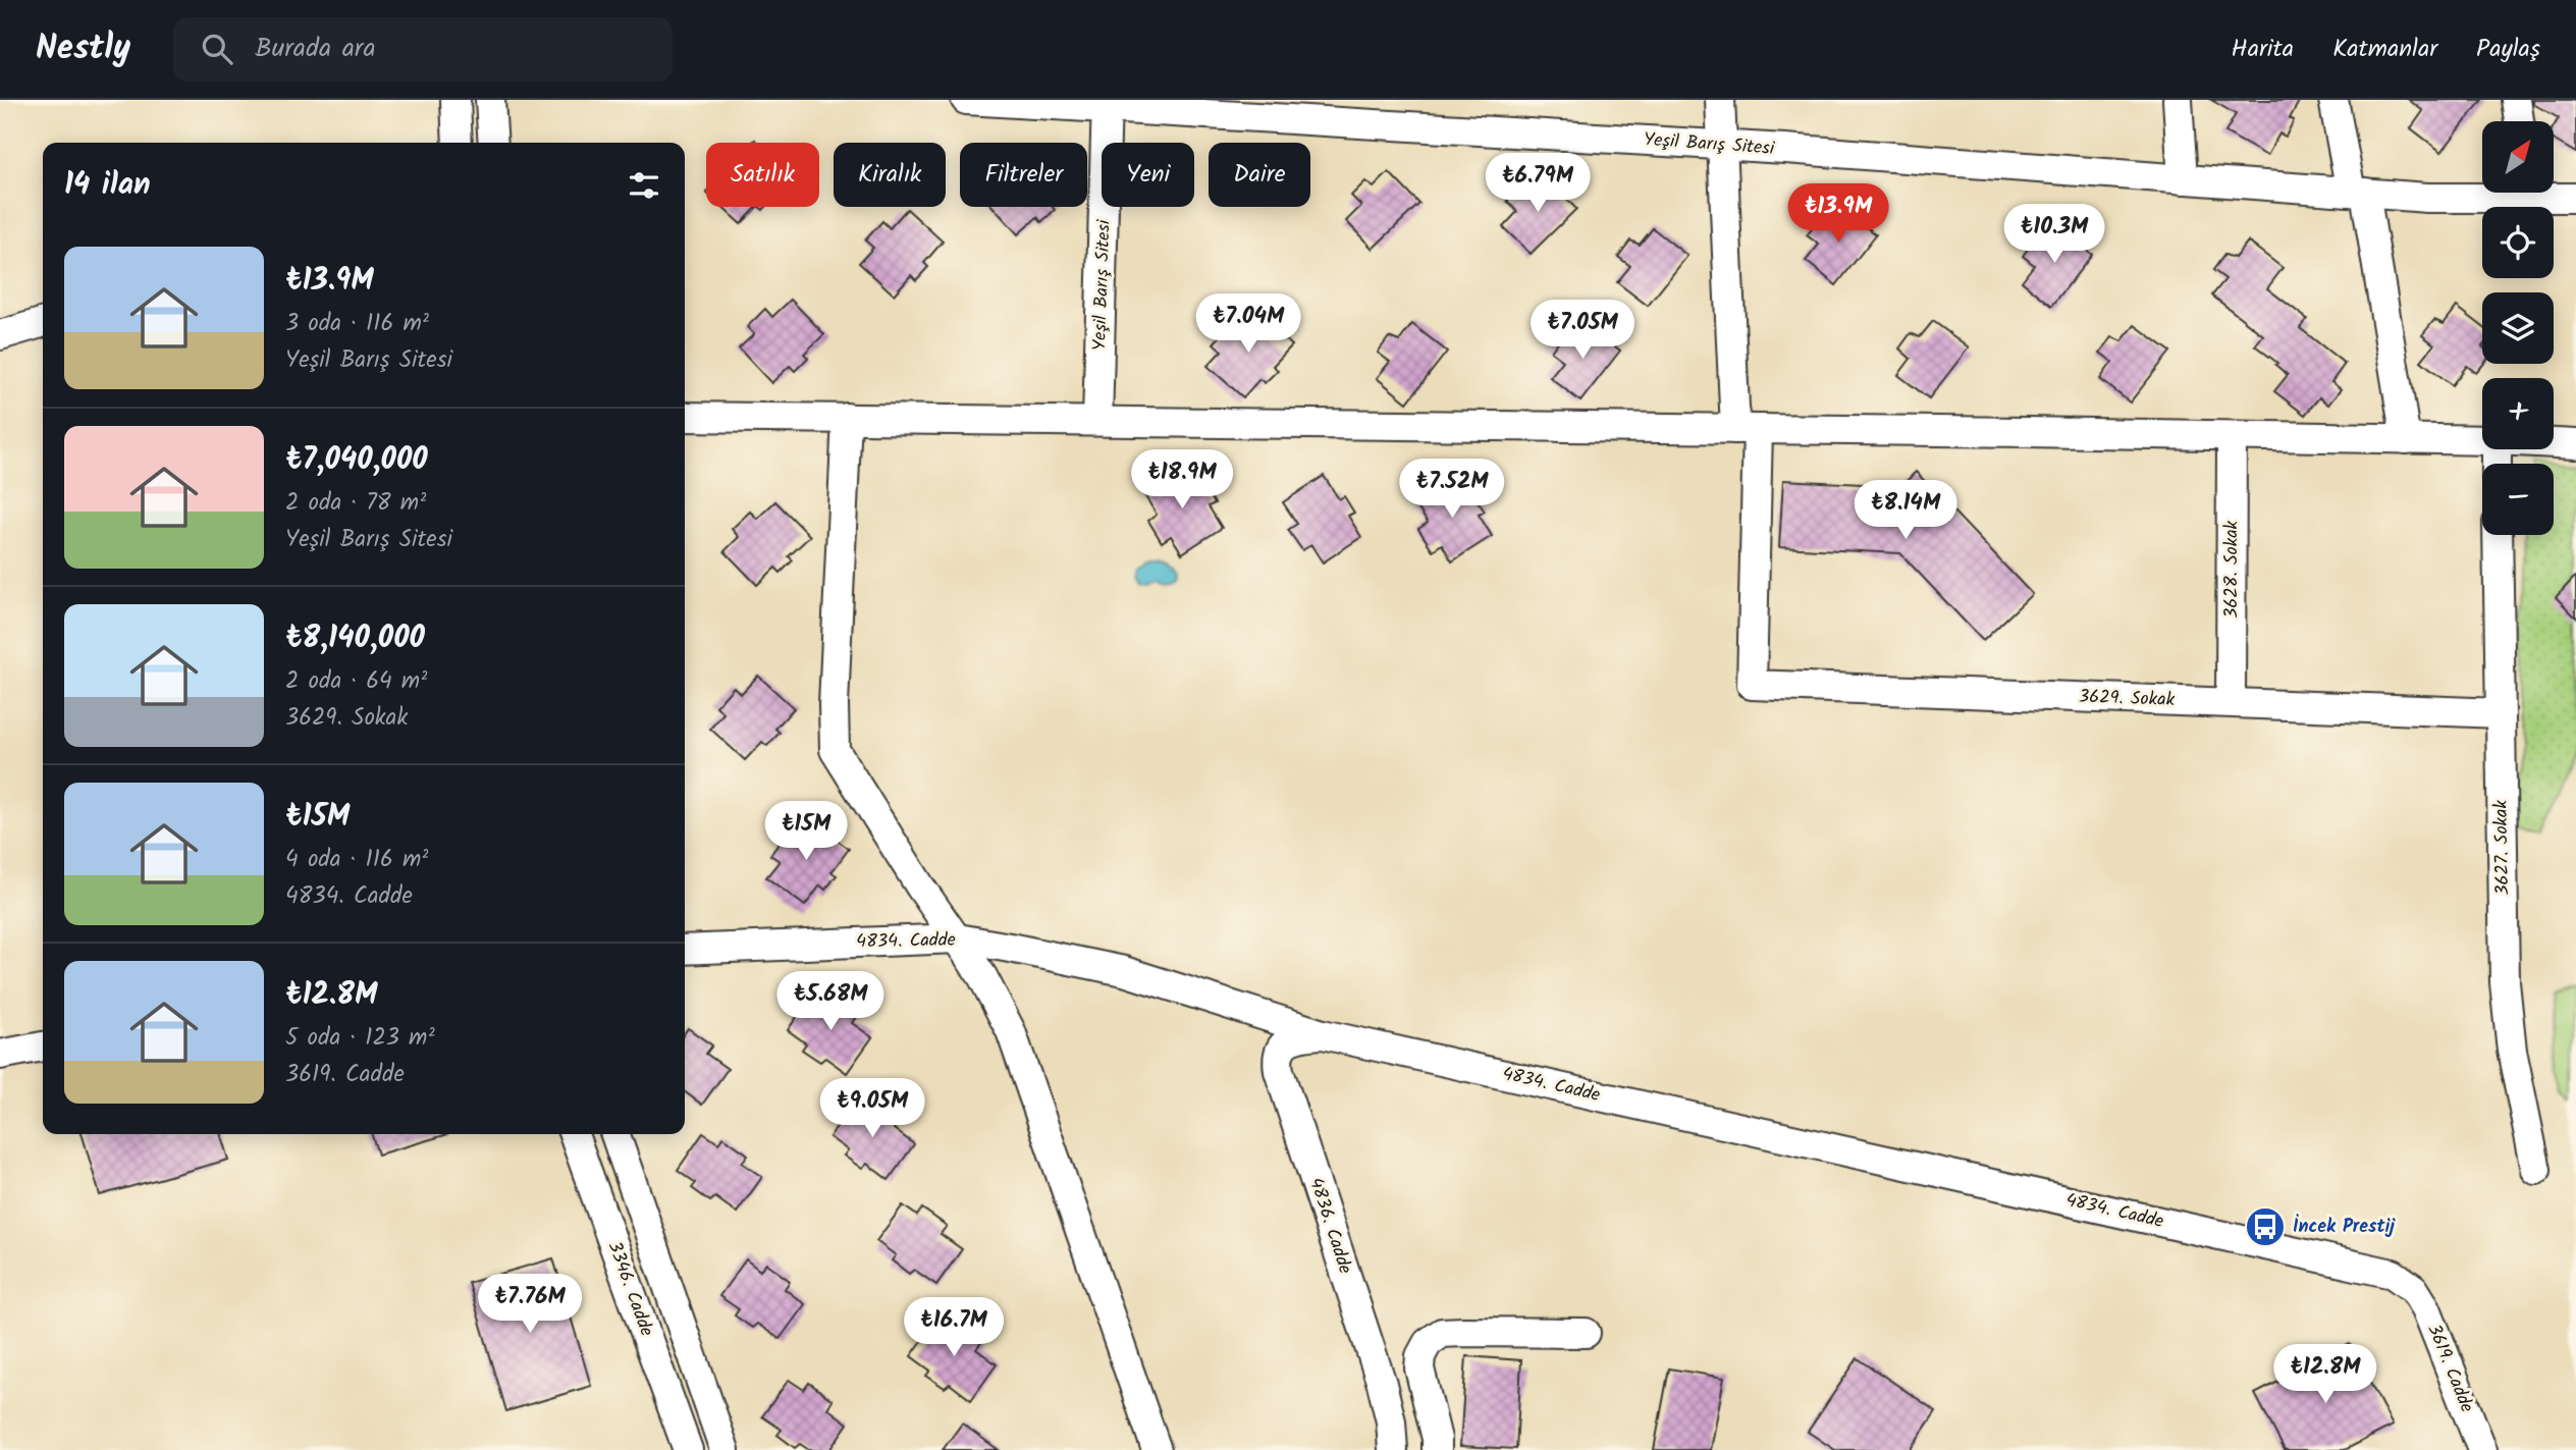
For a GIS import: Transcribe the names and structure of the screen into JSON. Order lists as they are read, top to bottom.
{
  "streets": {
    "street": [
      "Yeşil Barış Sitesi",
      "3628. Sokak",
      "3629. Sokak",
      "3627. Sokak",
      "4834. Cadde",
      "4836. Cadde",
      "3346. Cadde",
      "3619. Cadde"
    ]
  },
  "crossings": [
    ["3628. Sokak", "3629. Sokak"],
    ["3629. Sokak", "3627. Sokak"],
    ["4834. Cadde", "4836. Cadde"],
    ["4834. Cadde", "3619. Cadde"]
  ],
  "places": {
    "bus stop": ["İncek Prestij"]
  },
  "north": "top right",
  "page": {
    "header": "Nestly",
    "search": "Burada ara",
    "nav": ["Harita", "Katmanlar", "Paylaş"],
    "map_buttons": ["+", "−"],
    "chip": [
      "Satılık",
      "Kiralık",
      "Filtreler",
      "Yeni",
      "Daire"
    ],
    "heading": "14 ilan",
    "price": [
      "₺6.79M",
      "₺13.9M",
      "₺10.3M",
      "₺7.04M",
      "₺7.05M",
      "₺18.9M",
      "₺7.52M",
      "₺8.14M",
      "₺15M",
      "₺5.68M",
      "₺9.05M",
      "₺7.76M",
      "₺16.7M",
      "₺12.8M"
    ],
    "list": [
      {
        "name": "₺13.9M",
        "note": "3 oda · 116 m² · Yeşil Barış Sitesi"
      },
      {
        "name": "₺7,040,000",
        "note": "2 oda · 78 m² · Yeşil Barış Sitesi"
      },
      {
        "name": "₺8,140,000",
        "note": "2 oda · 64 m² · 3629. Sokak"
      },
      {
        "name": "₺15M",
        "note": "4 oda · 116 m² · 4834. Cadde"
      },
      {
        "name": "₺12.8M",
        "note": "5 oda · 123 m² · 3619. Cadde"
      }
    ]
  }
}
